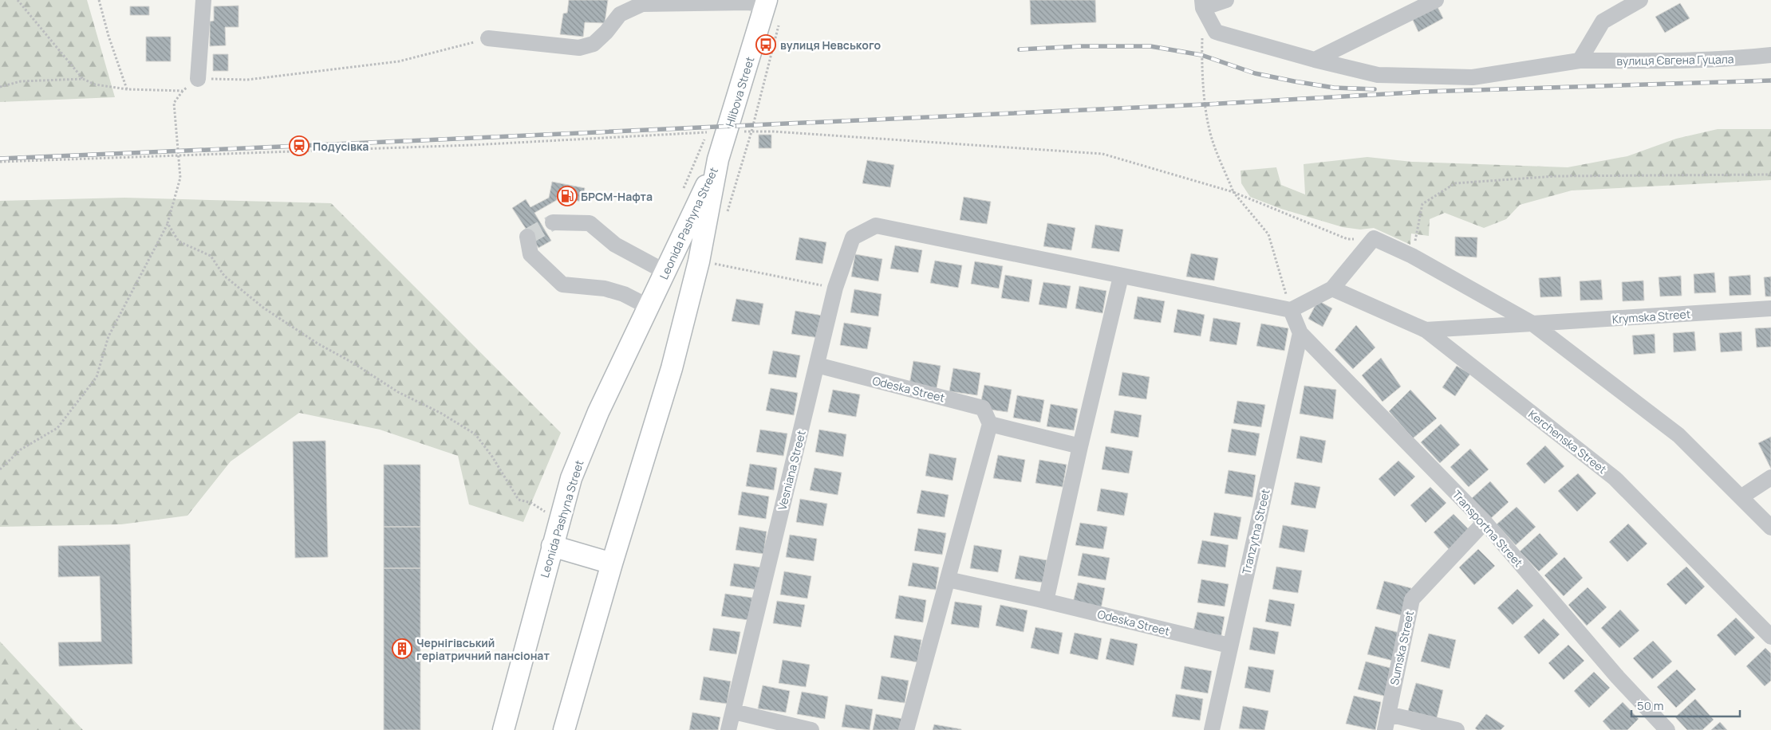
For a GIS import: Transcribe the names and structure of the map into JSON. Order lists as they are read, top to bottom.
{
  "streets": {
    "main road": ["Hlibova Street", "Leonida Pashyna Street"],
    "street": [
      "вулиця Євгена Гуцала",
      "Krymska Street",
      "Odeska Street",
      "Kerchenska Street",
      "Vesniana Street",
      "Transportna Street",
      "Tranzytna Street",
      "Sumska Street"
    ]
  },
  "crossings": [
    ["Hlibova Street", "Leonida Pashyna Street"],
    ["Krymska Street", "Kerchenska Street"],
    ["Odeska Street", "Vesniana Street"],
    ["Odeska Street", "Tranzytna Street"],
    ["Transportna Street", "Tranzytna Street"],
    ["Transportna Street", "Sumska Street"]
  ],
  "places": {
    "bus stop": ["вулиця Невського"],
    "station": ["Подусівка"],
    "fuel station": ["БРСМ-Нафта"],
    "building": ["Чернігівський геріатричний пансіонат"]
  },
  "scale_bar": "50 m"
}
